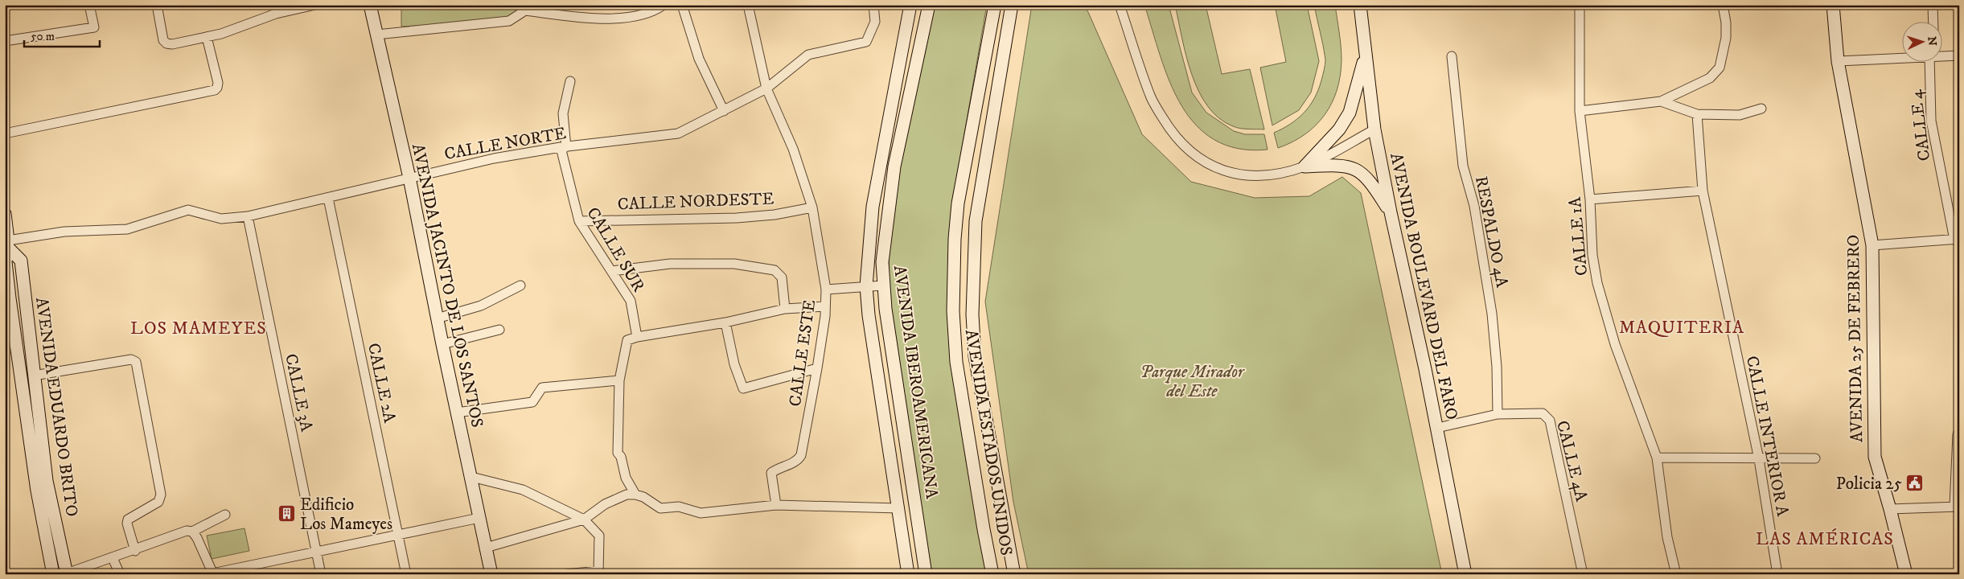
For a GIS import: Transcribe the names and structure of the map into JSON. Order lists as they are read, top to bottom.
{
  "streets": {
    "street": [
      "CALLE 4",
      "CALLE NORTE",
      "CALLE NORDESTE",
      "RESPALDO 4A",
      "CALLE 1A",
      "CALLE SUR",
      "AVENIDA JACINTO DE LOS SANTOS",
      "AVENIDA BOULEVARD DEL FARO",
      "AVENIDA 25 DE FEBRERO",
      "CALLE ESTE",
      "AVENIDA IBEROAMERICANA",
      "CALLE 2A",
      "CALLE 3A",
      "AVENIDA EDUARDO BRITO",
      "CALLE INTERIOR A",
      "AVENIDA ESTADOS UNIDOS",
      "CALLE 4A"
    ]
  },
  "crossings": [
    ["CALLE NORTE", "CALLE SUR"],
    ["CALLE NORTE", "AVENIDA JACINTO DE LOS SANTOS"],
    ["CALLE NORTE", "CALLE ESTE"],
    ["CALLE NORTE", "CALLE 2A"],
    ["CALLE NORTE", "CALLE 3A"],
    ["CALLE NORTE", "AVENIDA EDUARDO BRITO"],
    ["CALLE NORDESTE", "CALLE SUR"],
    ["CALLE NORDESTE", "CALLE ESTE"],
    ["RESPALDO 4A", "CALLE 4A"],
    ["AVENIDA BOULEVARD DEL FARO", "CALLE 4A"]
  ],
  "districts": ["MAQUITERIA", "LOS MAMEYES", "LAS AMÉRICAS"],
  "parks": ["Parque Mirador del Este"],
  "places": {
    "public building": ["Policia 25"],
    "building": ["Edificio Los Mameyes"]
  },
  "scale_bar": "50 m",
  "north": "right"
}
